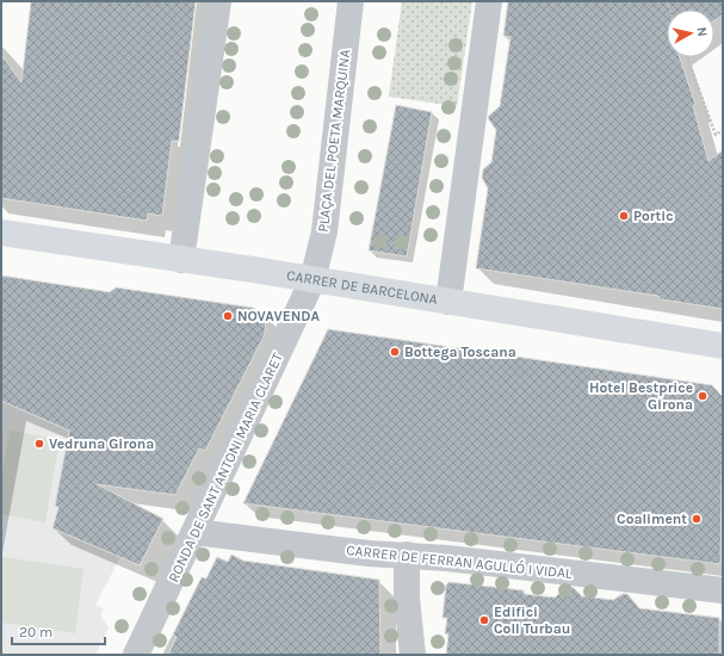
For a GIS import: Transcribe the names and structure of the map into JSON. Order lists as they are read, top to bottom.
{
  "streets": {
    "main road": ["CARRER DE BARCELONA"],
    "street": ["PLAÇA DEL POETA MARQUINA", "RONDA DE SANT ANTONI MARIA CLARET", "CARRER DE FERRAN AGULLÓ I VIDAL"]
  },
  "crossings": [
    ["PLAÇA DEL POETA MARQUINA", "CARRER DE BARCELONA"],
    ["PLAÇA DEL POETA MARQUINA", "RONDA DE SANT ANTONI MARIA CLARET"],
    ["CARRER DE BARCELONA", "RONDA DE SANT ANTONI MARIA CLARET"],
    ["RONDA DE SANT ANTONI MARIA CLARET", "CARRER DE FERRAN AGULLÓ I VIDAL"]
  ],
  "places": [
    "Portic",
    "NOVAVENDA",
    "Bottega Toscana",
    "Hotel Bestprice Girona",
    "Vedruna Girona",
    "Coaliment",
    "Edifici Coll Turbau"
  ],
  "scale_bar": "20 m",
  "north": "right"
}
